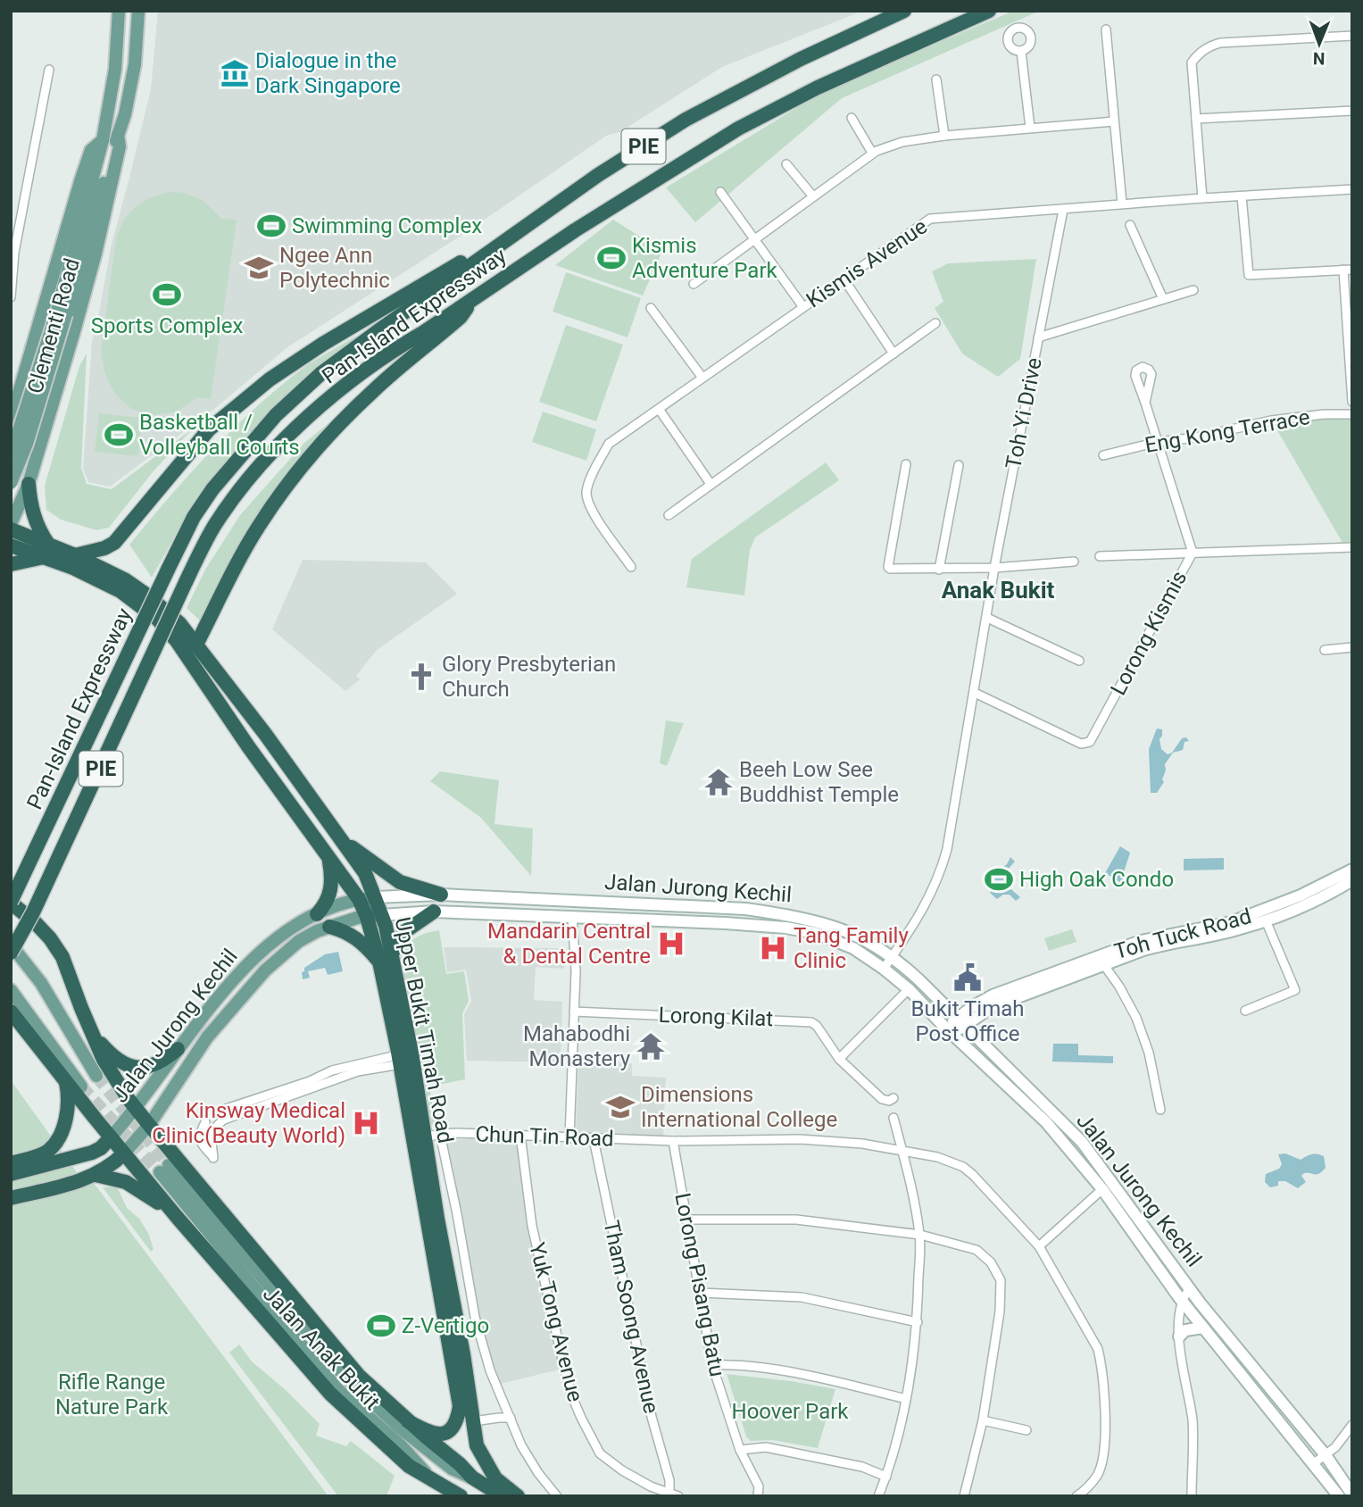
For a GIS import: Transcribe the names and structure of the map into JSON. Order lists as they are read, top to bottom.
{
  "streets": {
    "highway": [
      "PIE",
      "Pan-Island Expressway",
      "Upper Bukit Timah Road",
      "Jalan Anak Bukit"
    ],
    "main road": ["Clementi Road", "Jalan Jurong Kechil", "Toh Tuck Road"],
    "street": [
      "Kismis Avenue",
      "Toh Yi Drive",
      "Eng Kong Terrace",
      "Lorong Kismis",
      "Lorong Kilat",
      "Chun Tin Road",
      "Lorong Pisang Batu",
      "Tham Soong Avenue",
      "Yuk Tong Avenue"
    ]
  },
  "crossings": [
    ["Kismis Avenue", "Toh Yi Drive"],
    ["Pan-Island Expressway", "Jalan Anak Bukit"],
    ["Toh Yi Drive", "Lorong Kismis"],
    ["Toh Yi Drive", "Jalan Jurong Kechil"],
    ["Jalan Jurong Kechil", "Toh Tuck Road"],
    ["Jalan Jurong Kechil", "Upper Bukit Timah Road"],
    ["Jalan Jurong Kechil", "Jalan Anak Bukit"],
    ["Upper Bukit Timah Road", "Chun Tin Road"],
    ["Upper Bukit Timah Road", "Jalan Anak Bukit"],
    ["Chun Tin Road", "Lorong Pisang Batu"],
    ["Chun Tin Road", "Tham Soong Avenue"],
    ["Chun Tin Road", "Yuk Tong Avenue"],
    ["Tham Soong Avenue", "Yuk Tong Avenue"]
  ],
  "districts": ["Anak Bukit"],
  "parks": ["Rifle Range Nature Park", "Hoover Park"],
  "places": {
    "museum": ["Dialogue in the Dark Singapore"],
    "sports": [
      "Swimming Complex",
      "Kismis Adventure Park",
      "Sports Complex",
      "Basketball / Volleyball Courts",
      "High Oak Condo",
      "Z-Vertigo"
    ],
    "school or university": ["Ngee Ann Polytechnic", "Dimensions International College"],
    "church": ["Glory Presbyterian Church"],
    "temple": ["Beeh Low See Buddhist Temple", "Mahabodhi Monastery"],
    "hospital": ["Mandarin Central & Dental Centre", "Tang Family Clinic", "Kinsway Medical Clinic(Beauty World)"],
    "public building": ["Bukit Timah Post Office"]
  },
  "north": "bottom"
}
